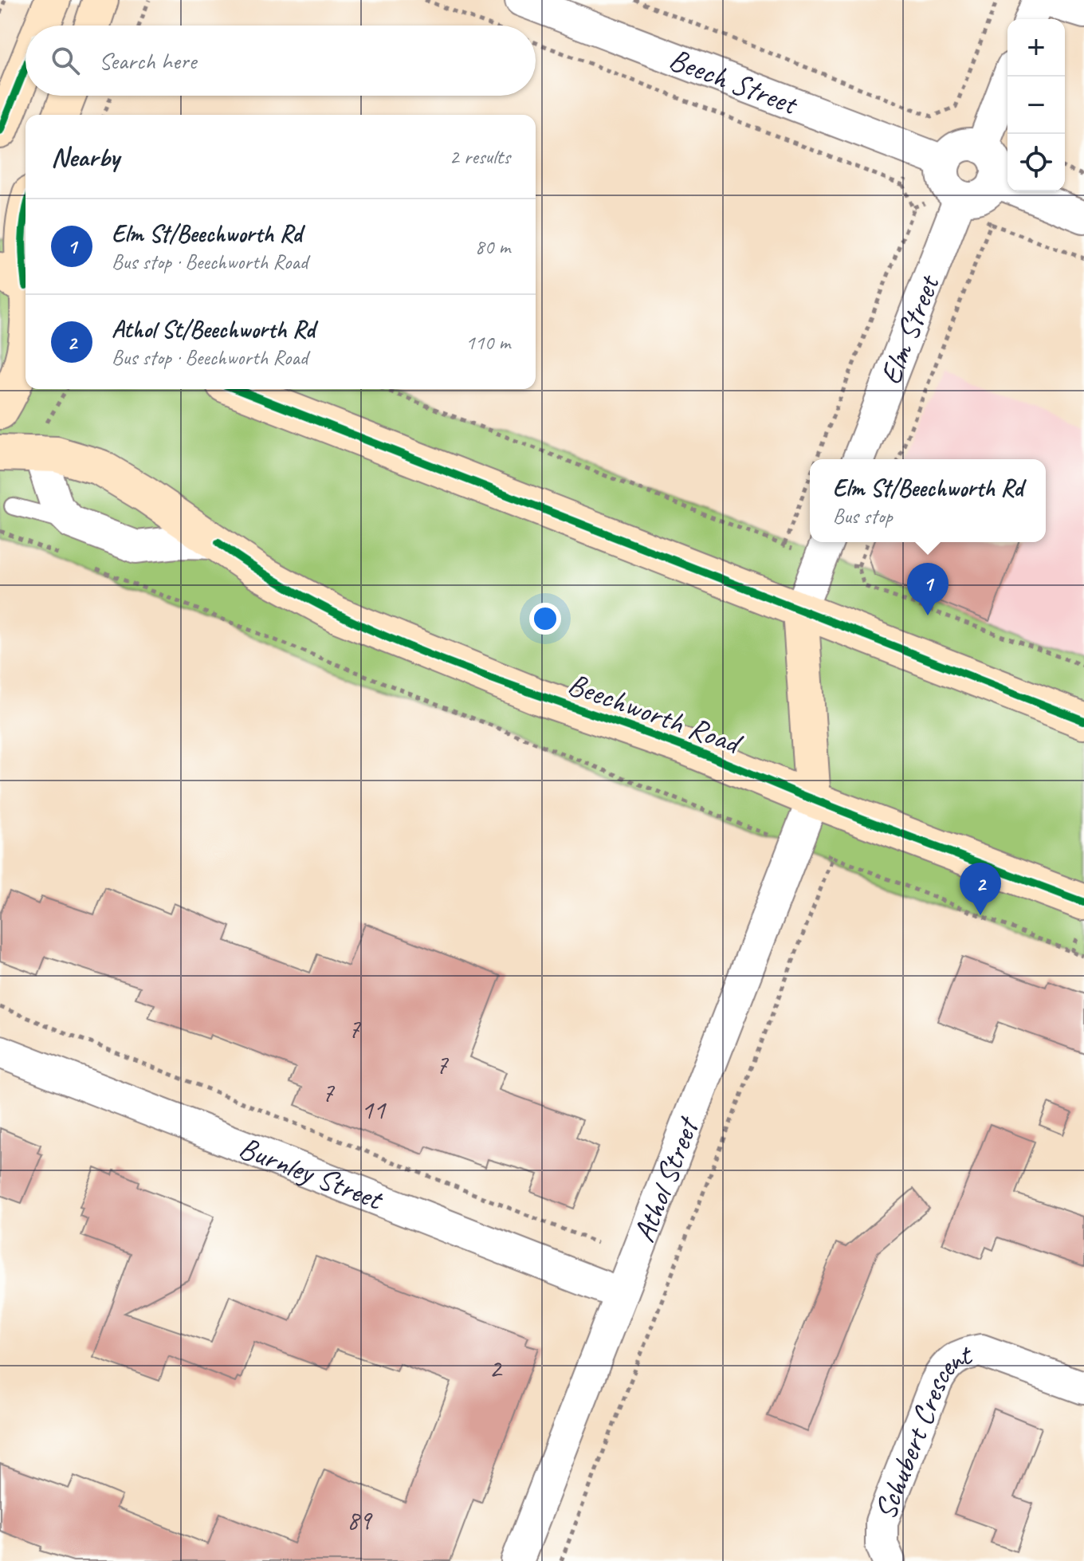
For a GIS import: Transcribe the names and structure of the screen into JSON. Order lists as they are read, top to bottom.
{
  "streets": {
    "main road": ["Beechworth Road"],
    "street": [
      "Beech Street",
      "Elm Street",
      "Burnley Street",
      "Athol Street",
      "Schubert Crescent"
    ]
  },
  "crossings": [
    ["Beech Street", "Elm Street"],
    ["Beechworth Road", "Athol Street"],
    ["Burnley Street", "Athol Street"]
  ],
  "house_numbers": [
    "7",
    "7",
    "7",
    "11",
    "2",
    "89"
  ],
  "page": {
    "map_buttons": ["+", "−"],
    "search": "Search here",
    "heading": ["Nearby", "2 results"],
    "list": [
      {
        "mark": "1",
        "name": "Elm St/Beechworth Rd",
        "note": "Bus stop · Beechworth Road",
        "value": "80 m"
      },
      {
        "mark": "2",
        "name": "Athol St/Beechworth Rd",
        "note": "Bus stop · Beechworth Road",
        "value": "110 m"
      }
    ],
    "popup": ["Elm St/Beechworth Rd", "Bus stop"],
    "pins": ["1", "2"]
  }
}
